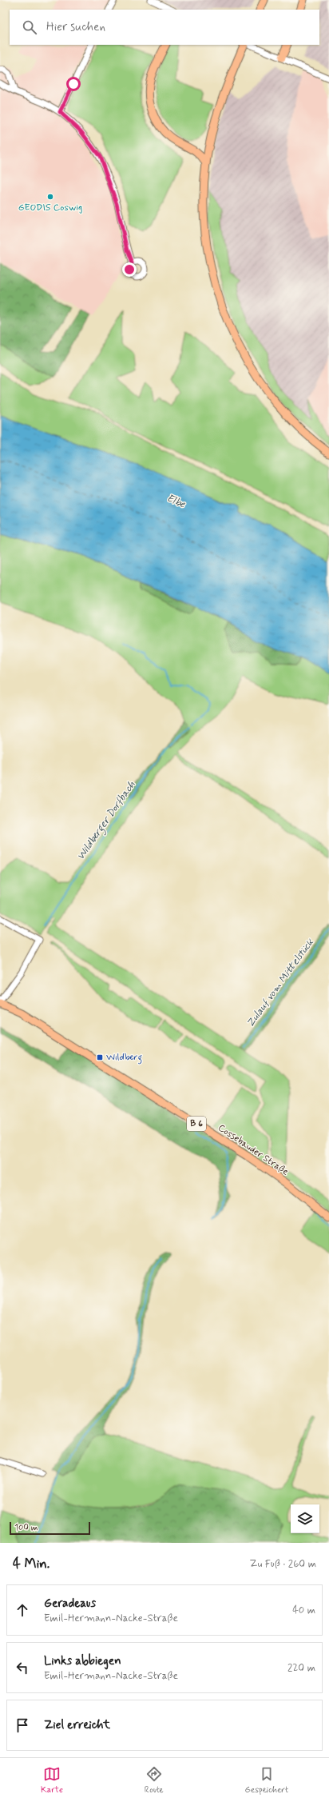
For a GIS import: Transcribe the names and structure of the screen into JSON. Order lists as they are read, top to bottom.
{
  "streets": {
    "main road": ["B 6", "Cossebauder Straße"]
  },
  "water": ["Elbe", "Wildberger Dorfbach", "Zulauf vom Mittelstück"],
  "places": {
    "other": ["GEODIS Coswig"],
    "transit": ["Wildberg"]
  },
  "scale_bar": "100 m",
  "page": {
    "search": "Hier suchen",
    "scale": "100 m",
    "heading": ["4 Min.", "Zu Fuß · 260 m"],
    "list": [
      ["Geradeaus", "Emil-Hermann-Nacke-Straße", "40 m"],
      ["Links abbiegen", "Emil-Hermann-Nacke-Straße", "220 m"],
      "Ziel erreicht"
    ],
    "nav": ["Karte", "Route", "Gespeichert"]
  }
}
